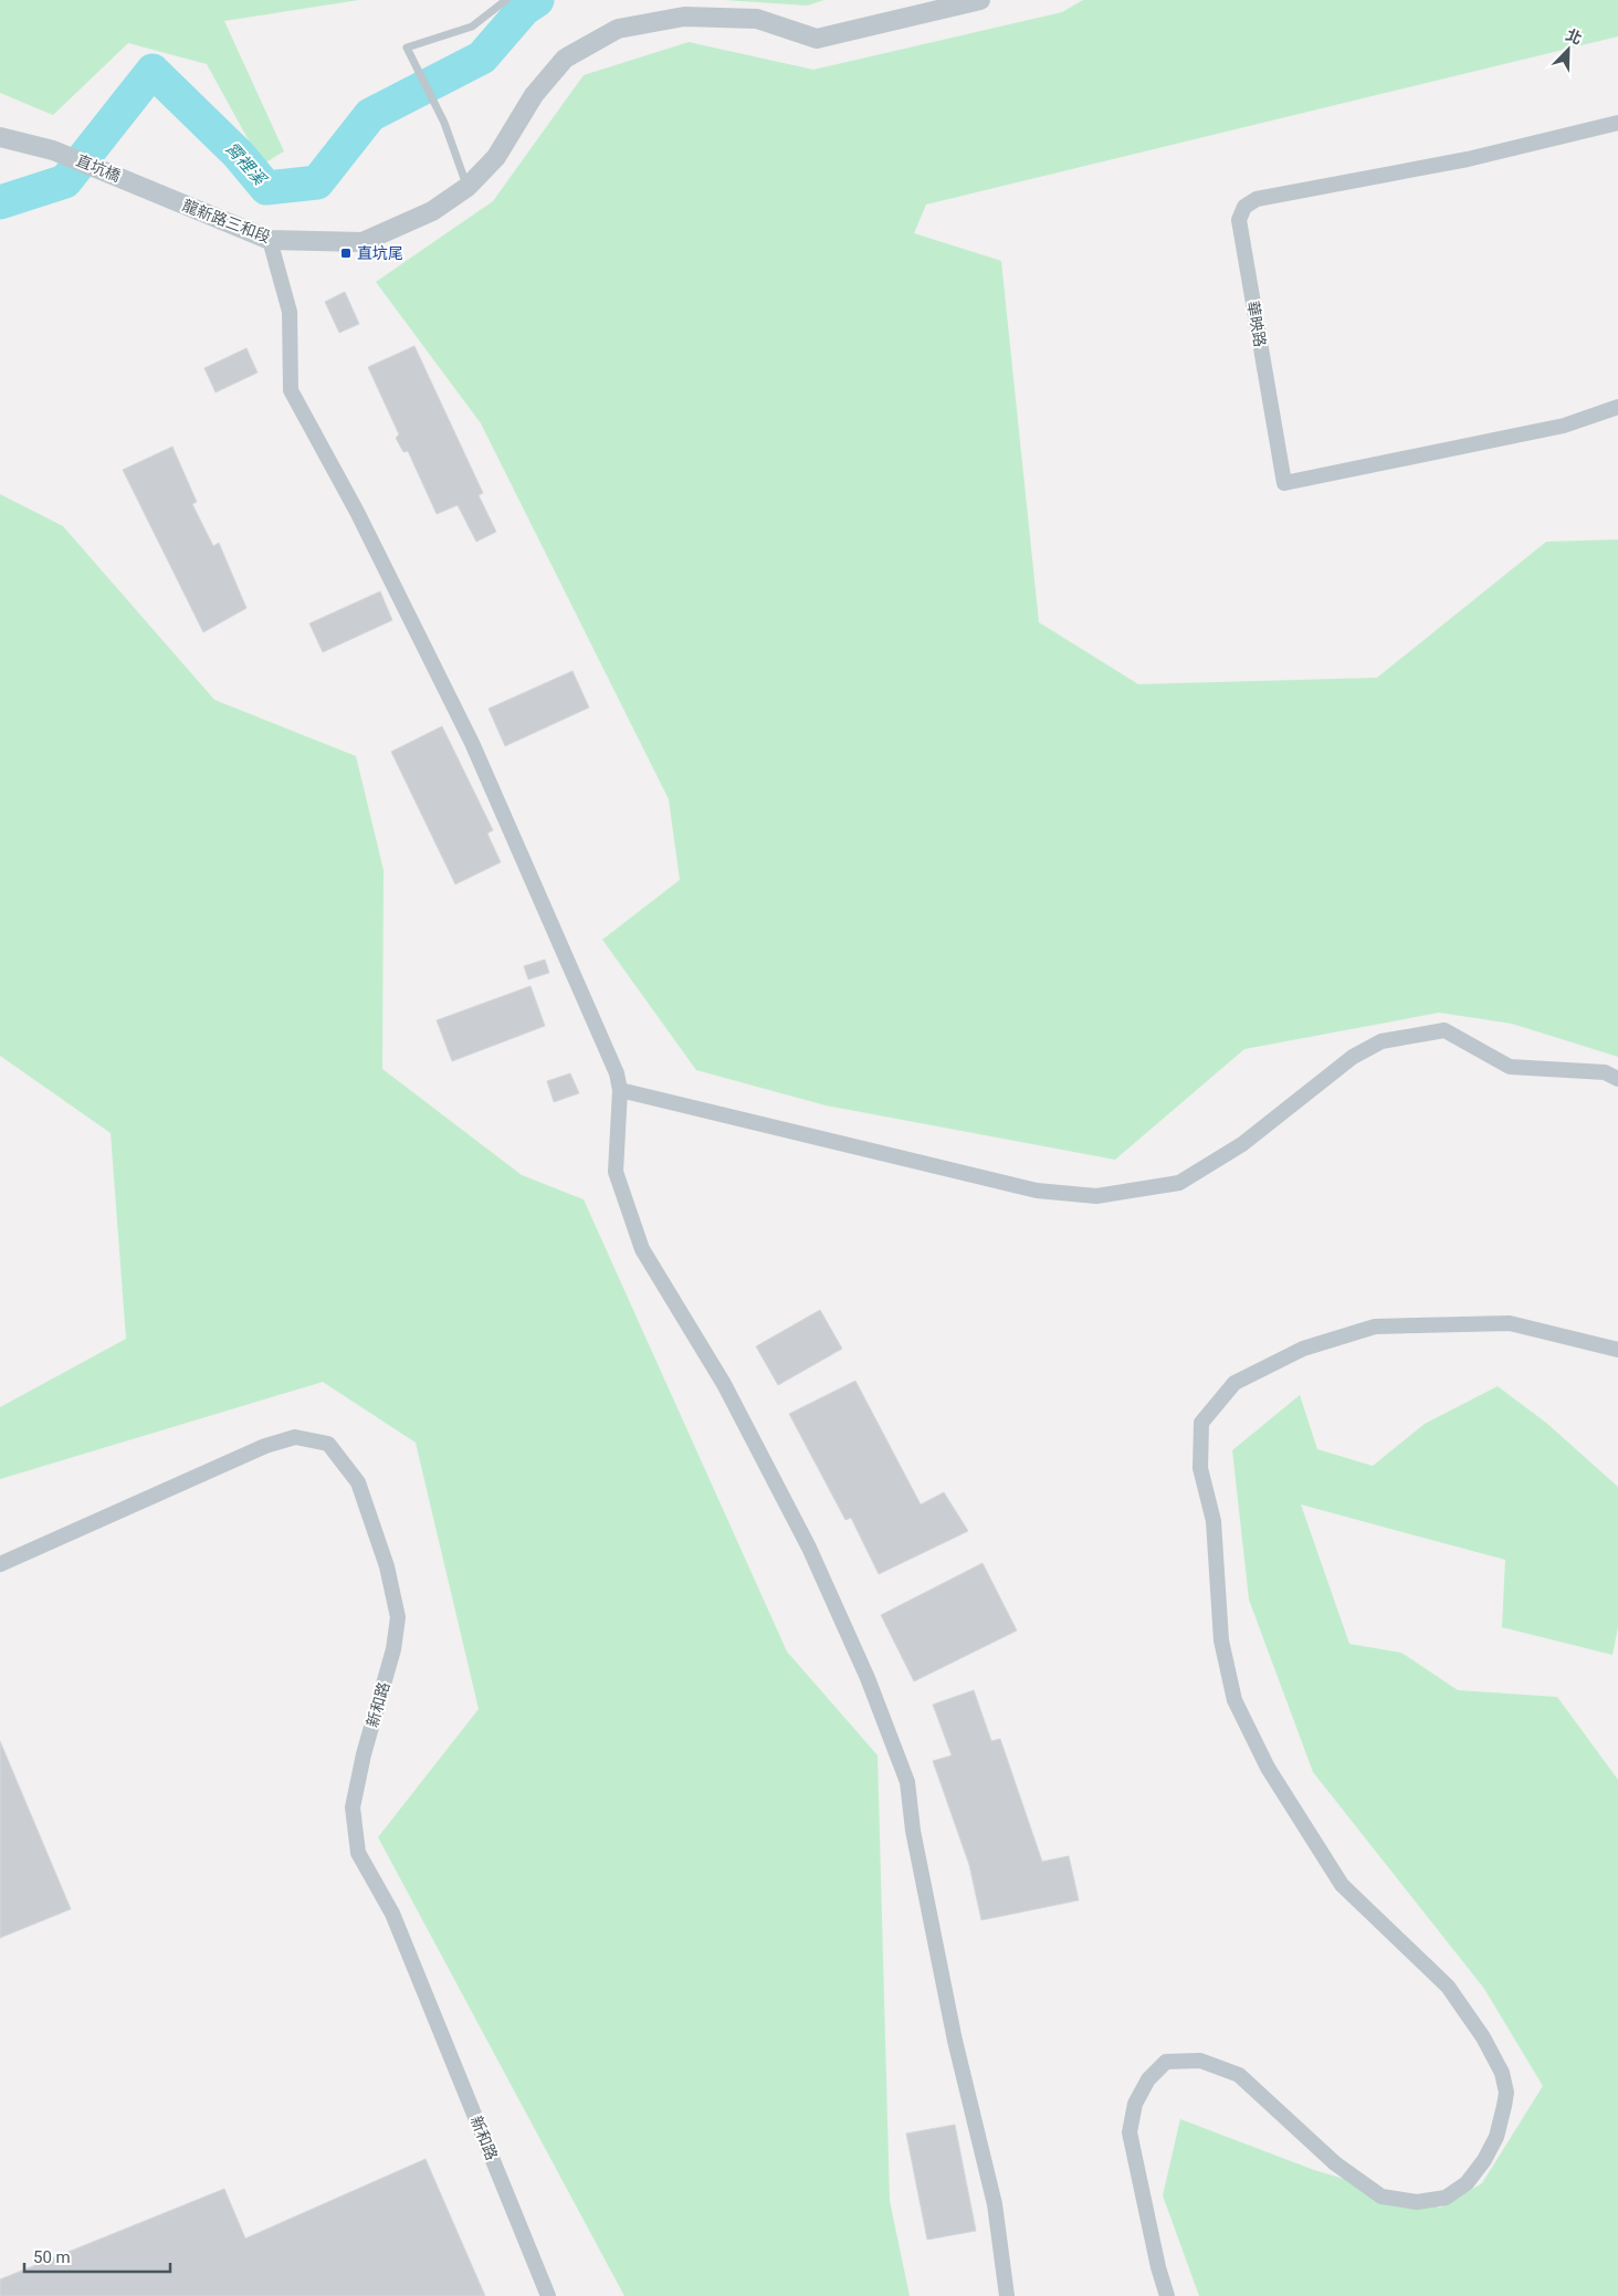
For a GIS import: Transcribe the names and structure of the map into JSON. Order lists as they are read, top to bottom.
{
  "streets": {
    "street": [
      "直坑橋",
      "龍新路三和段",
      "華映路",
      "新和路"
    ]
  },
  "crossings": [
    ["直坑橋", "龍新路三和段"]
  ],
  "water": ["霄裡溪"],
  "places": {
    "transit": ["直坑尾"]
  },
  "scale_bar": "50 m",
  "north": "top right"
}
